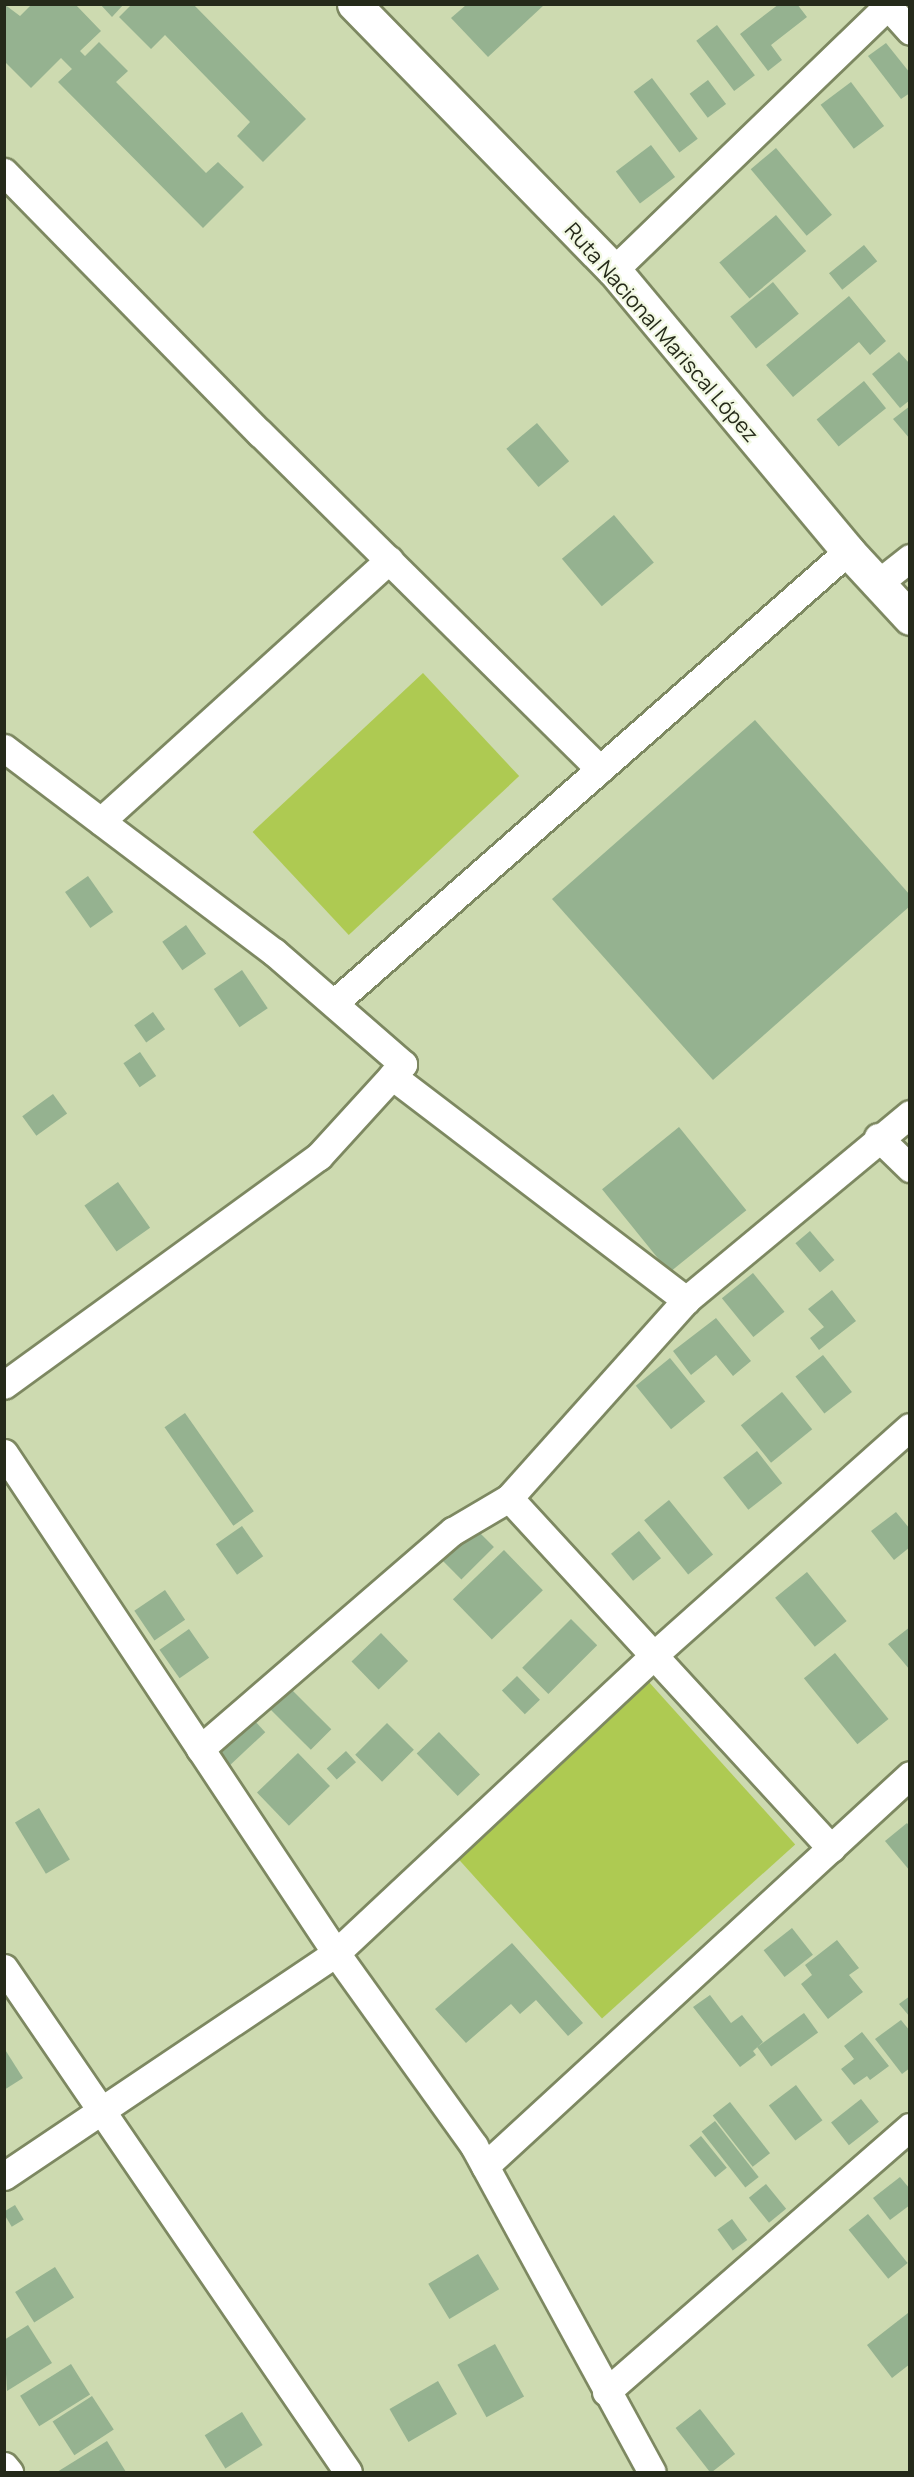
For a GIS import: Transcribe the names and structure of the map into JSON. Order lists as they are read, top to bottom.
{
  "streets": {
    "highway": ["Ruta Nacional Mariscal López"]
  }
}
